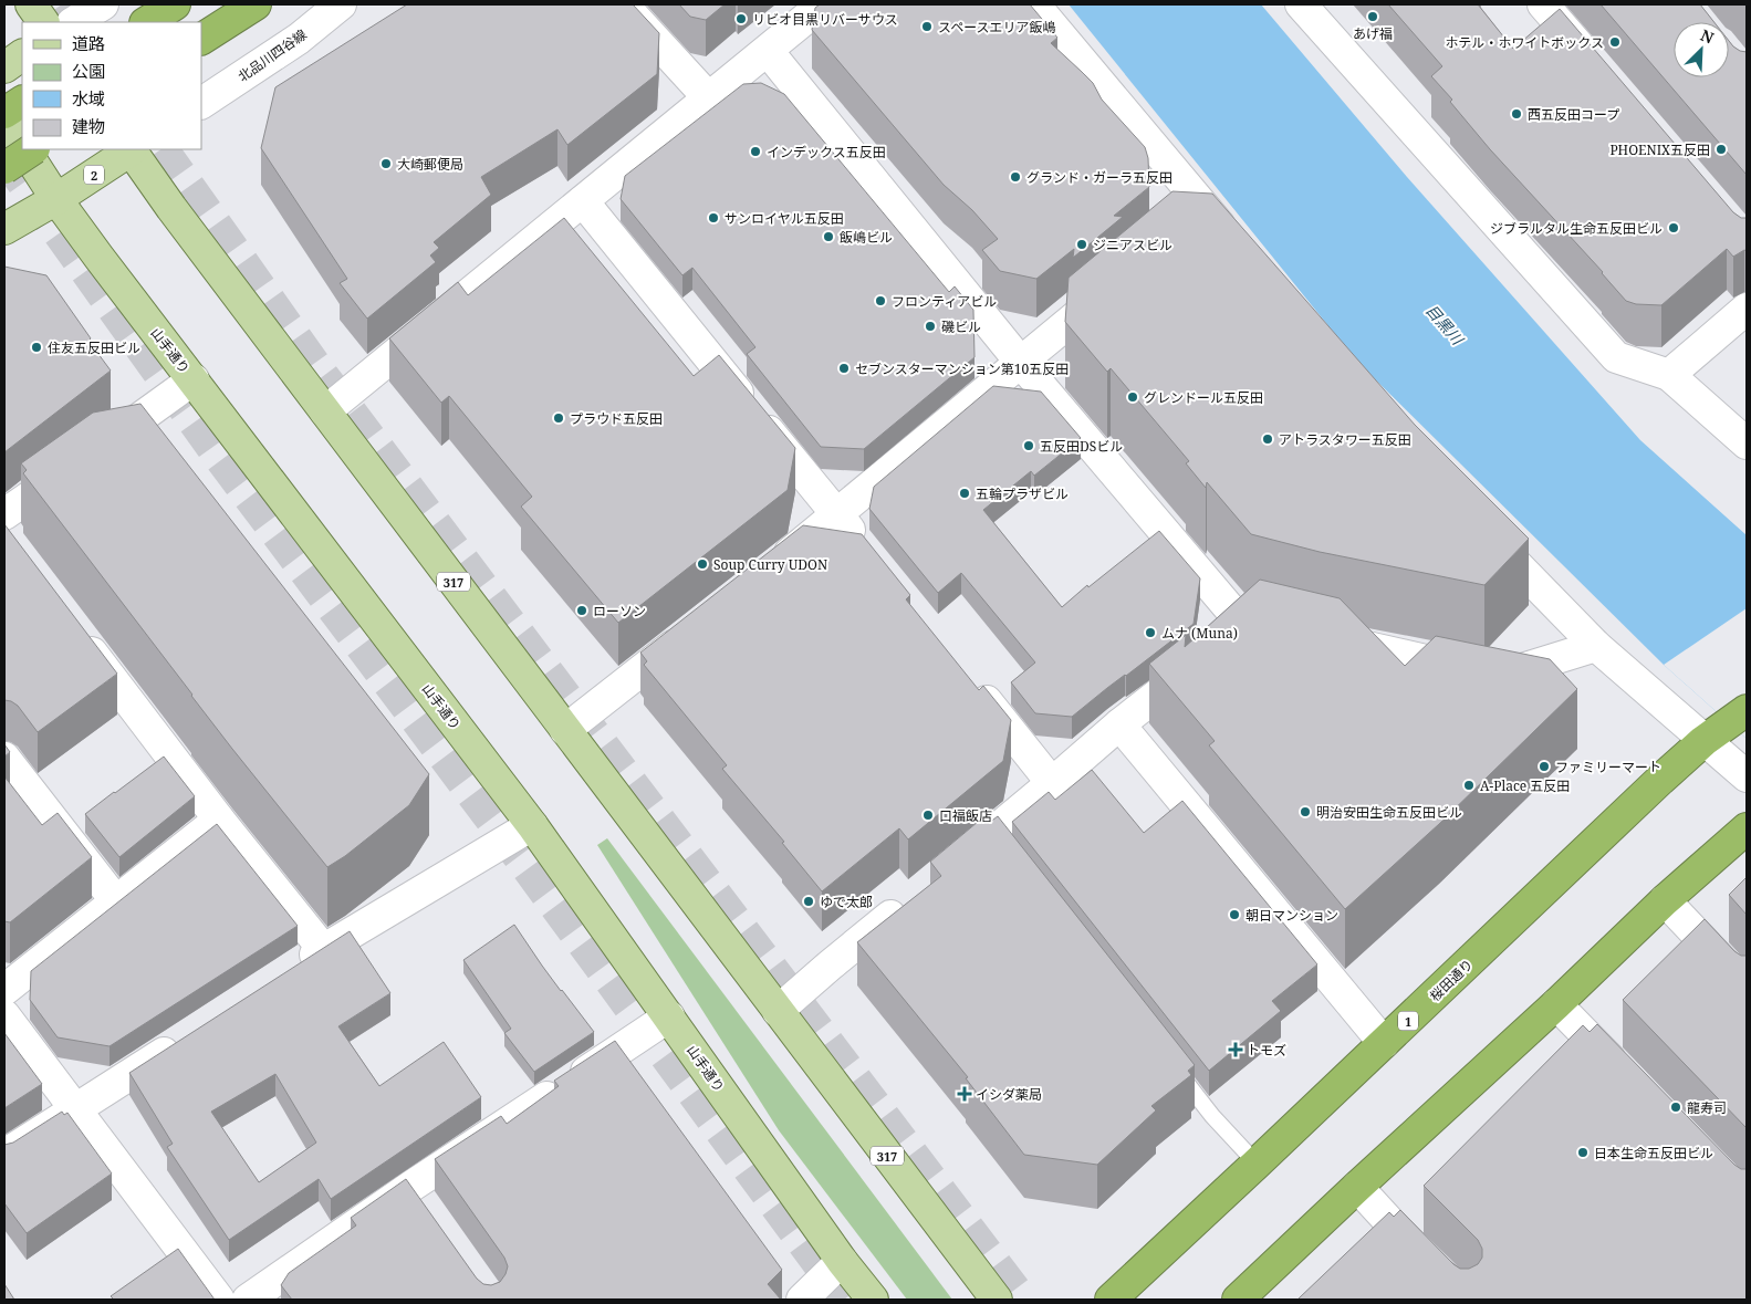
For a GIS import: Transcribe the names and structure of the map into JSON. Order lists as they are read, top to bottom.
{
  "streets": {
    "highway": ["桜田通り", "1"],
    "main road": ["2", "山手通り", "317"],
    "street": ["北品川四谷線"]
  },
  "crossings": [
    ["2", "山手通り"],
    ["2", "317"]
  ],
  "water": ["目黒川"],
  "places": {
    "other": [
      "あげ福",
      "リビオ目黒リバーサウス",
      "スペースエリア飯嶋",
      "ホテル・ホワイトボックス",
      "西五反田コープ",
      "PHOENIX五反田",
      "インデックス五反田",
      "大崎郵便局",
      "グランド・ガーラ五反田",
      "サンロイヤル五反田",
      "ジブラルタル生命五反田ビル",
      "飯嶋ビル",
      "ジニアスビル",
      "フロンティアビル",
      "磯ビル",
      "住友五反田ビル",
      "セブンスターマンション第10五反田",
      "グレンドール五反田",
      "プラウド五反田",
      "アトラスタワー五反田",
      "五反田DSビル",
      "五輪プラザビル",
      "Soup Curry UDON",
      "ローソン",
      "ムナ (Muna)",
      "ファミリーマート",
      "A-Place 五反田",
      "明治安田生命五反田ビル",
      "口福飯店",
      "ゆで太郎",
      "朝日マンション",
      "龍寿司",
      "日本生命五反田ビル"
    ],
    "health": ["トモズ", "イシダ薬局"]
  },
  "legend": [
    "道路",
    "公園",
    "水域",
    "建物"
  ],
  "north": "top right"
}
